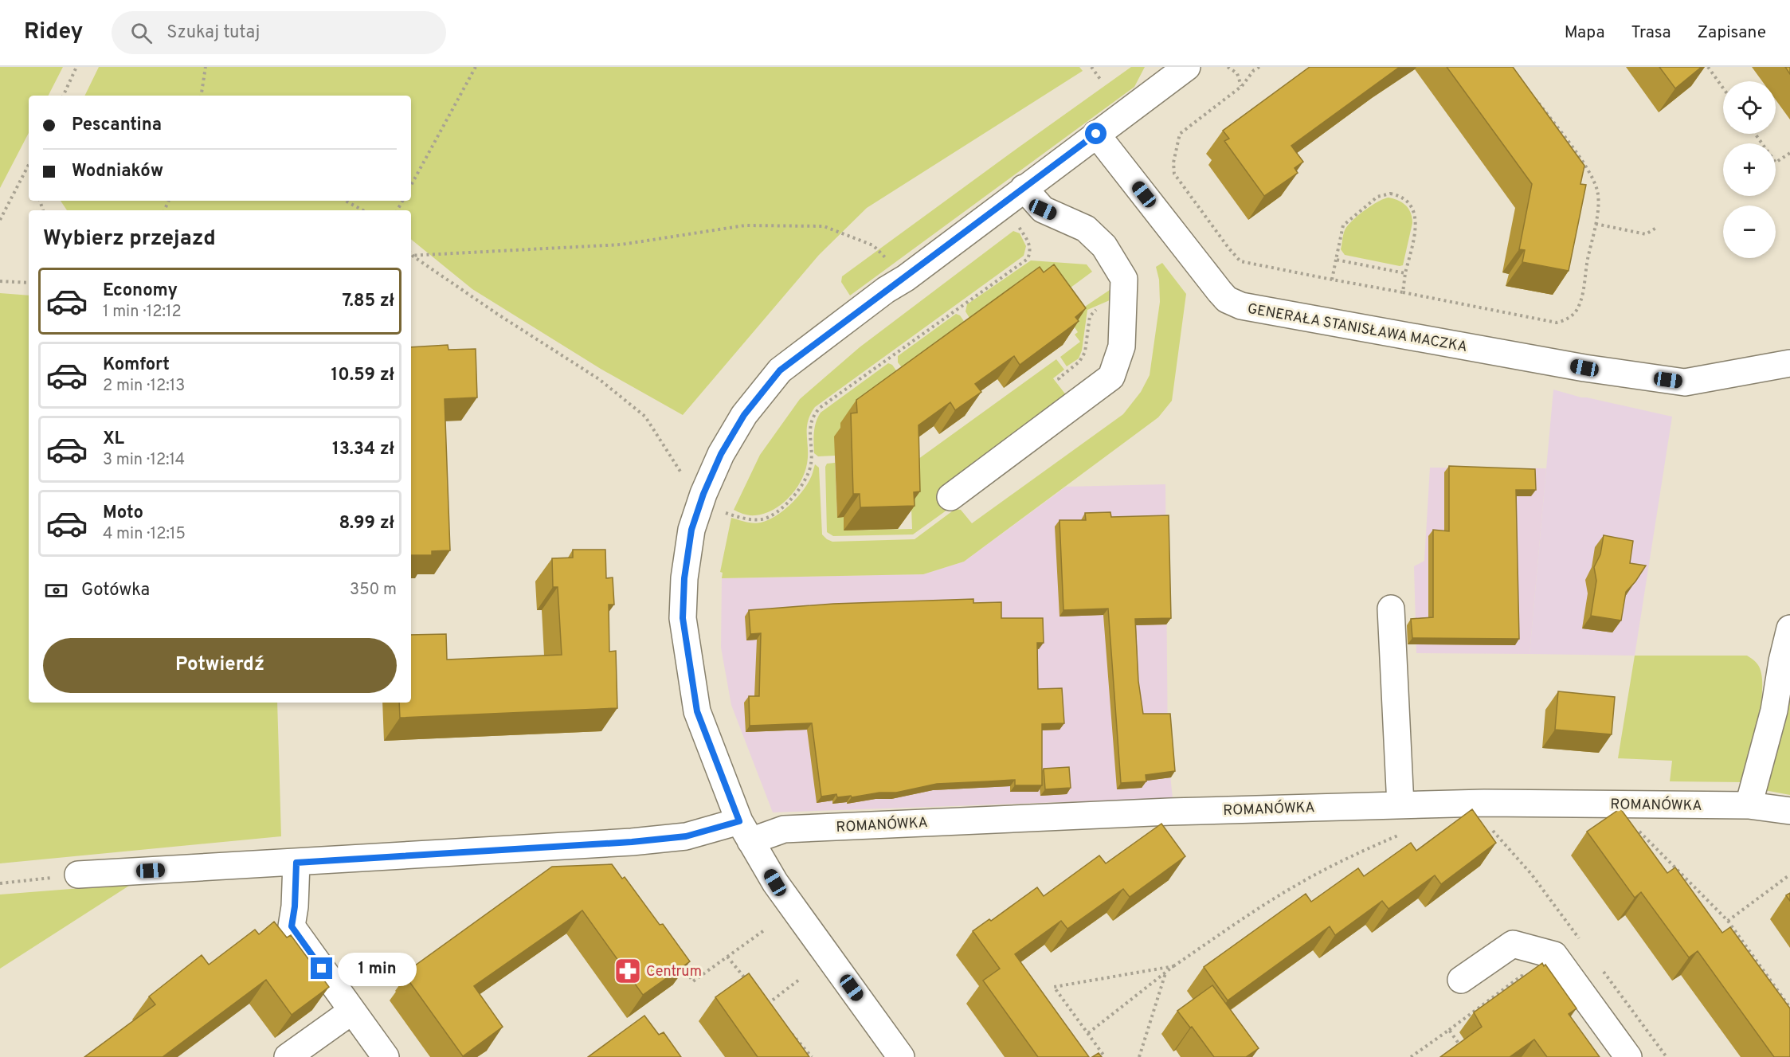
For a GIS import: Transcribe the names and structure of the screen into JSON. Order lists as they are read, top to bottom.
{
  "streets": {
    "street": ["GENERAŁA STANISŁAWA MACZKA", "ROMANÓWKA"]
  },
  "places": {
    "pharmacy": ["Centrum"]
  },
  "page": {
    "header": "Ridey",
    "search": "Szukaj tutaj",
    "nav": ["Mapa", "Trasa", "Zapisane"],
    "map_buttons": ["+", "−"],
    "banner": ["Pescantina", "Wodniaków"],
    "heading": "Wybierz przejazd",
    "list": [
      {
        "name": "Economy",
        "note": "1 min · 12:12",
        "value": "7.85 zł"
      },
      {
        "name": "Komfort",
        "note": "2 min · 12:13",
        "value": "10.59 zł"
      },
      {
        "name": "XL",
        "note": "3 min · 12:14",
        "value": "13.34 zł"
      },
      {
        "name": "Moto",
        "note": "4 min · 12:15",
        "value": "8.99 zł"
      }
    ],
    "pay": ["Gotówka", "350 m"],
    "buttons": "Potwierdź",
    "bubble": "1 min"
  }
}
